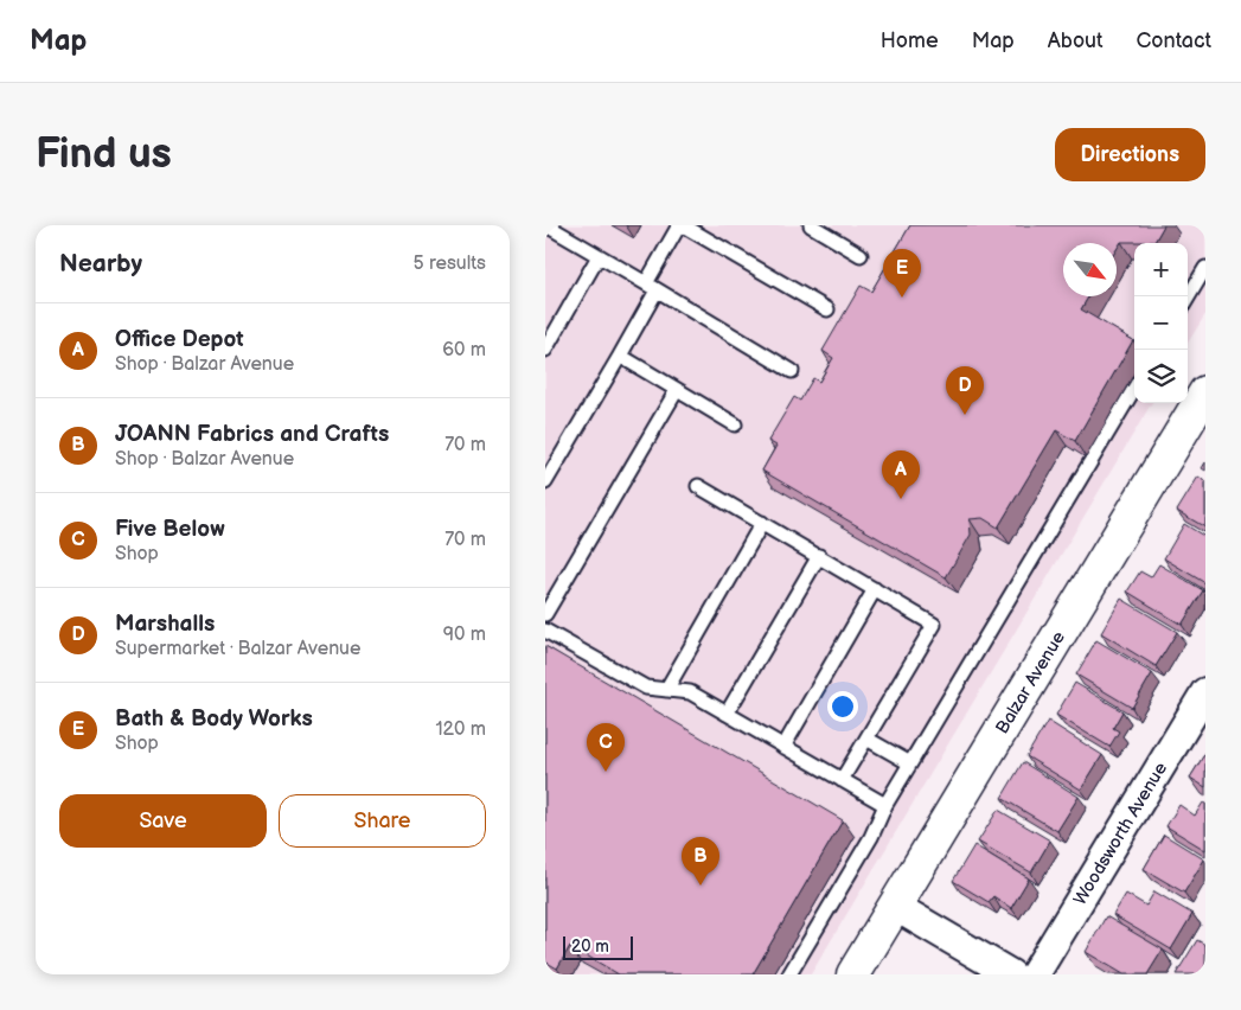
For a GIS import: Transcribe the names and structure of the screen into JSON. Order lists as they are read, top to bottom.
{
  "streets": {
    "street": ["Balzar Avenue", "Woodsworth Avenue"]
  },
  "scale_bar": "20 m",
  "north": "bottom right",
  "page": {
    "header": "Map",
    "nav": [
      "Home",
      "Map",
      "About",
      "Contact"
    ],
    "buttons": [
      "Directions",
      ["Save", "Share"]
    ],
    "title": "Find us",
    "heading": ["Nearby", "5 results"],
    "map_buttons": ["+", "−"],
    "pins": [
      "E",
      "D",
      "A",
      "C",
      "B"
    ],
    "list": [
      {
        "mark": "A",
        "name": "Office Depot",
        "note": "Shop · Balzar Avenue",
        "value": "60 m"
      },
      {
        "mark": "B",
        "name": "JOANN Fabrics and Crafts",
        "note": "Shop · Balzar Avenue",
        "value": "70 m"
      },
      {
        "mark": "C",
        "name": "Five Below",
        "note": "Shop",
        "value": "70 m"
      },
      {
        "mark": "D",
        "name": "Marshalls",
        "note": "Supermarket · Balzar Avenue",
        "value": "90 m"
      },
      {
        "mark": "E",
        "name": "Bath & Body Works",
        "note": "Shop",
        "value": "120 m"
      }
    ],
    "scale": "20 m"
  }
}
